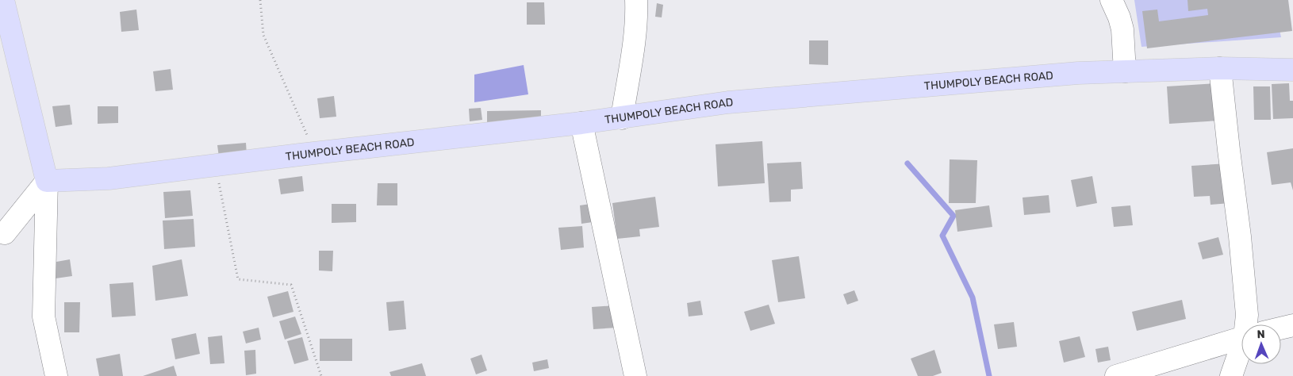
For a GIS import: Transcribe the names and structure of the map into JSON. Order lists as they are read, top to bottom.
{
  "streets": {
    "main road": ["THUMPOLY BEACH ROAD"]
  },
  "north": "top"
}
